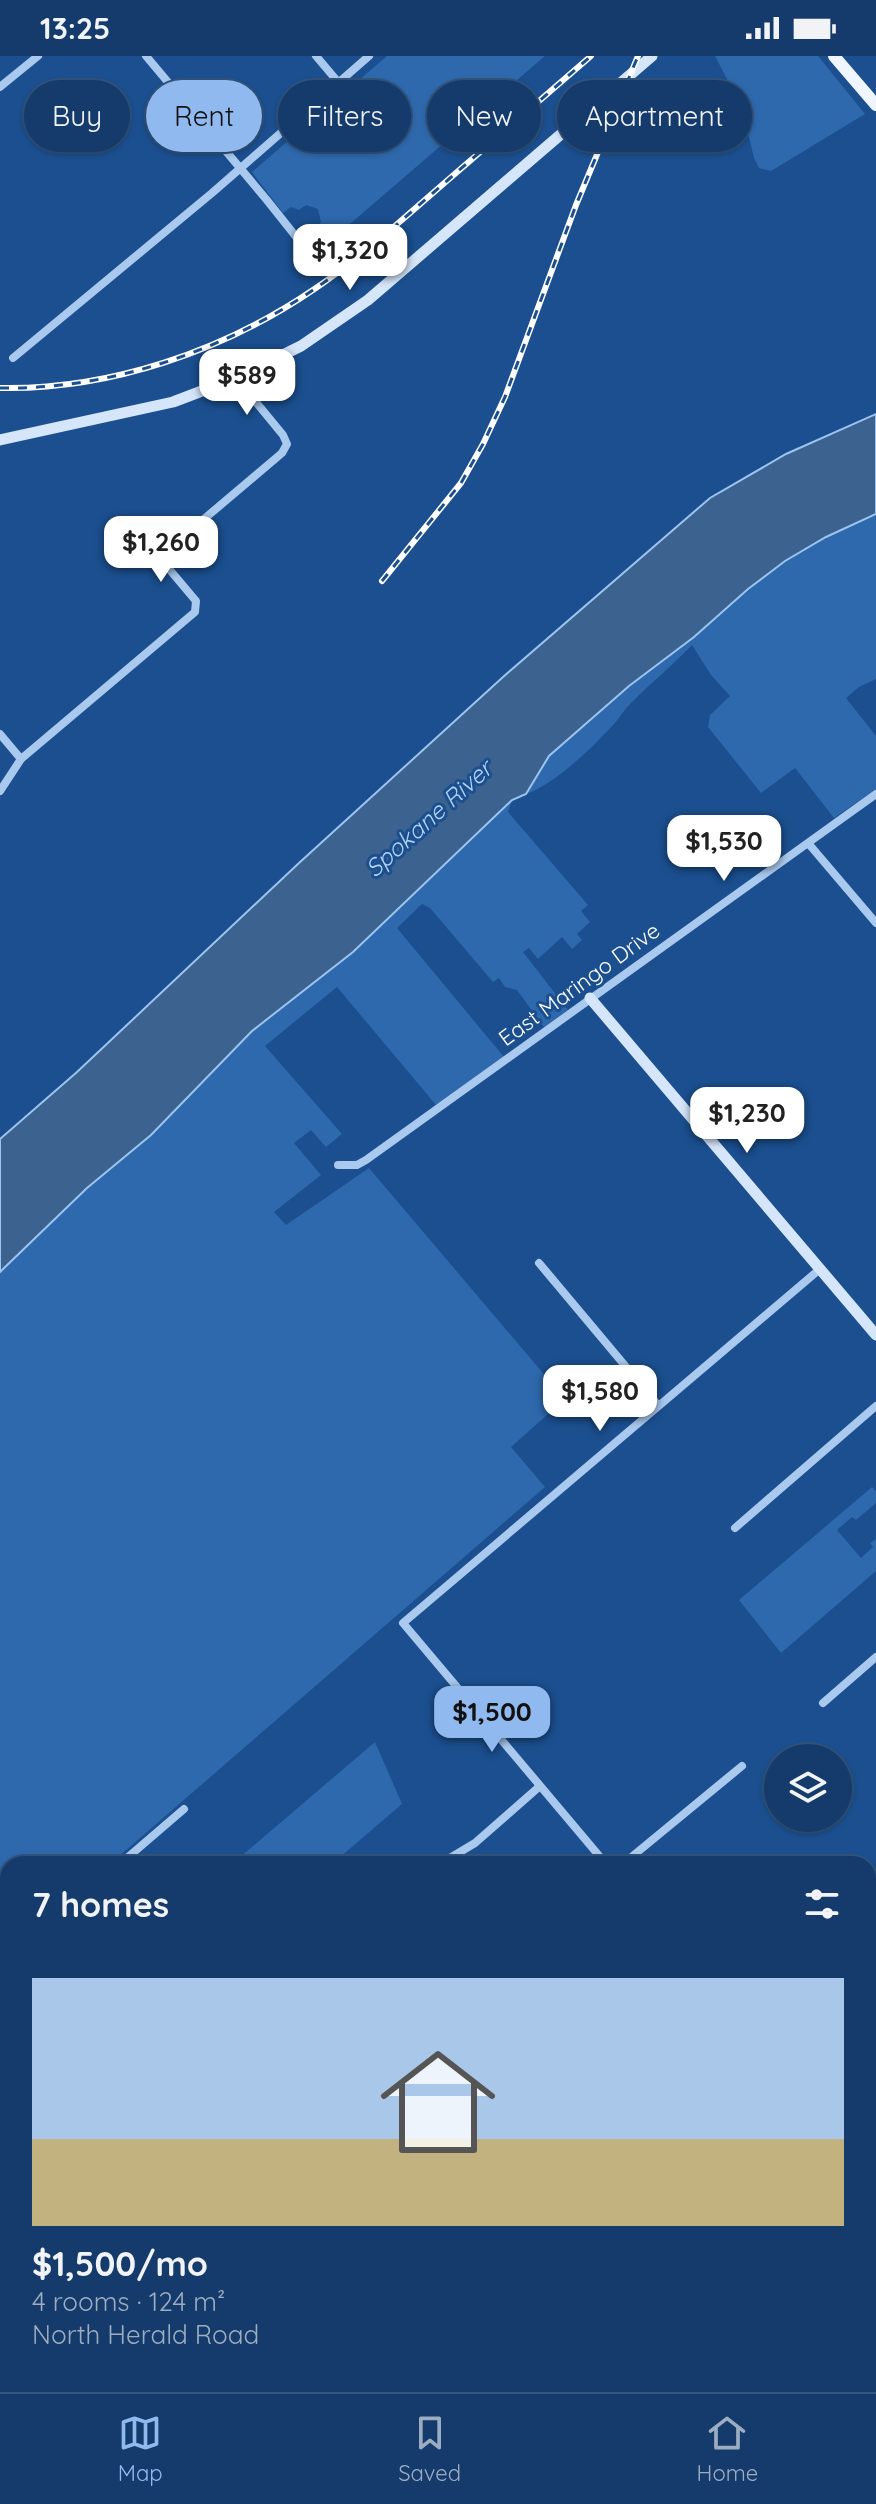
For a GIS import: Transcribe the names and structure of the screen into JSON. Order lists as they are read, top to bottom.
{
  "streets": {
    "street": ["East Maringo Drive"]
  },
  "water": ["Spokane River"],
  "page": {
    "status": "13:25",
    "chip": [
      "Buy",
      "Rent",
      "Filters",
      "New",
      "Apartment"
    ],
    "price": [
      "$1,320",
      "$589",
      "$1,260",
      "$1,530",
      "$1,230",
      "$1,580",
      "$1,500"
    ],
    "heading": "7 homes",
    "list": [
      {
        "name": "$1,500/mo",
        "note": "4 rooms · 124 m² · North Herald Road"
      }
    ],
    "tabs": ["Map", "Saved", "Home"]
  }
}
